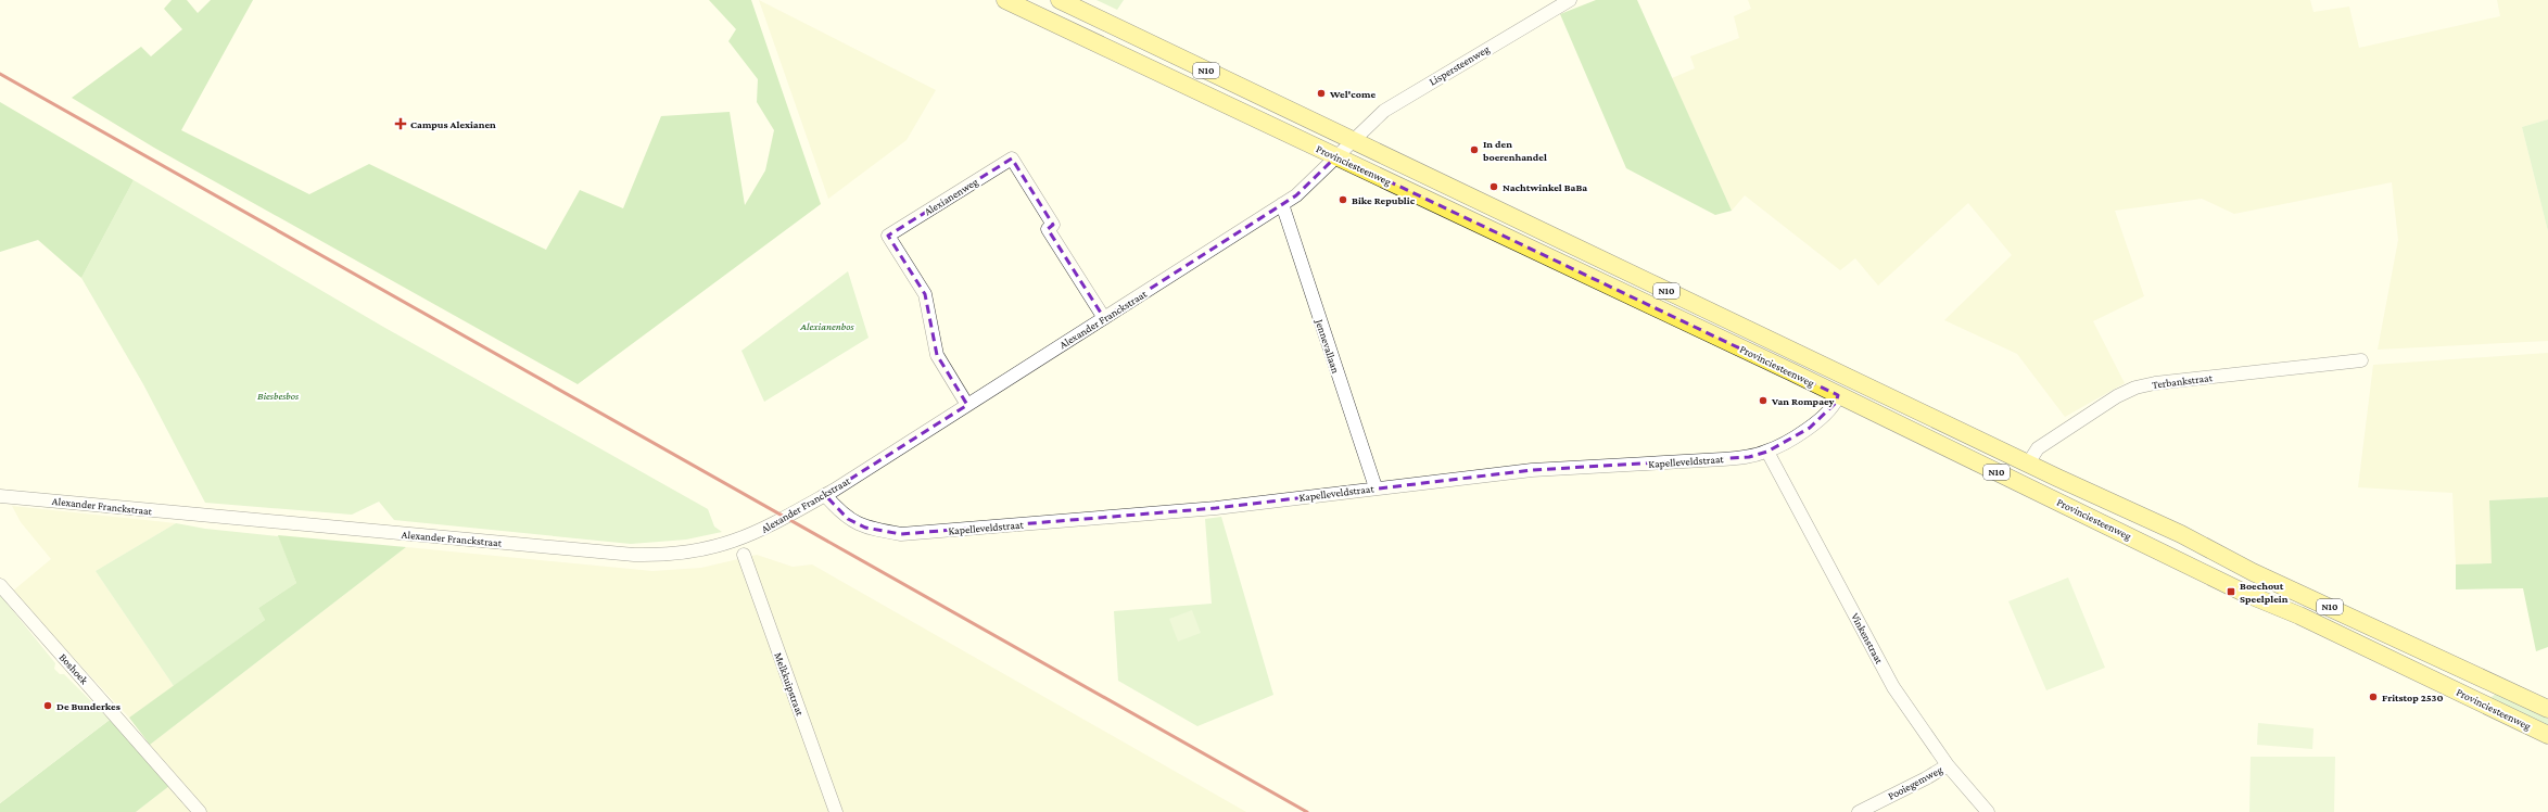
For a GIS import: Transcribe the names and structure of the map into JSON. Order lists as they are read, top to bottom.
{
  "streets": {
    "main road": ["N10", "Provinciesteenweg"],
    "street": [
      "Lispersteenweg",
      "Alexianenweg",
      "Alexander Franckstraat",
      "Jennevallaan",
      "Terbankstraat",
      "Kapelleveldstraat",
      "Vinkenstraat",
      "Boshoek",
      "Melkkuipstraat",
      "Pooiegemweg"
    ]
  },
  "crossings": [
    ["Lispersteenweg", "Provinciesteenweg"],
    ["Lispersteenweg", "Alexander Franckstraat"],
    ["Provinciesteenweg", "Alexander Franckstraat"],
    ["Provinciesteenweg", "Terbankstraat"],
    ["Provinciesteenweg", "Kapelleveldstraat"],
    ["Alexianenweg", "Alexander Franckstraat"],
    ["Alexander Franckstraat", "Jennevallaan"],
    ["Alexander Franckstraat", "Kapelleveldstraat"],
    ["Jennevallaan", "Kapelleveldstraat"],
    ["Kapelleveldstraat", "Vinkenstraat"],
    ["Vinkenstraat", "Pooiegemweg"]
  ],
  "parks": ["Alexianenbos", "Biesbesbos"],
  "places": {
    "other": [
      "Wel'come",
      "In den boerenhandel",
      "Nachtwinkel BaBa",
      "Bike Republic",
      "Van Rompaey",
      "Fritstop 2530",
      "De Bunderkes"
    ],
    "health": ["Campus Alexianen"],
    "transit": ["Boechout Speelplein"]
  }
}
